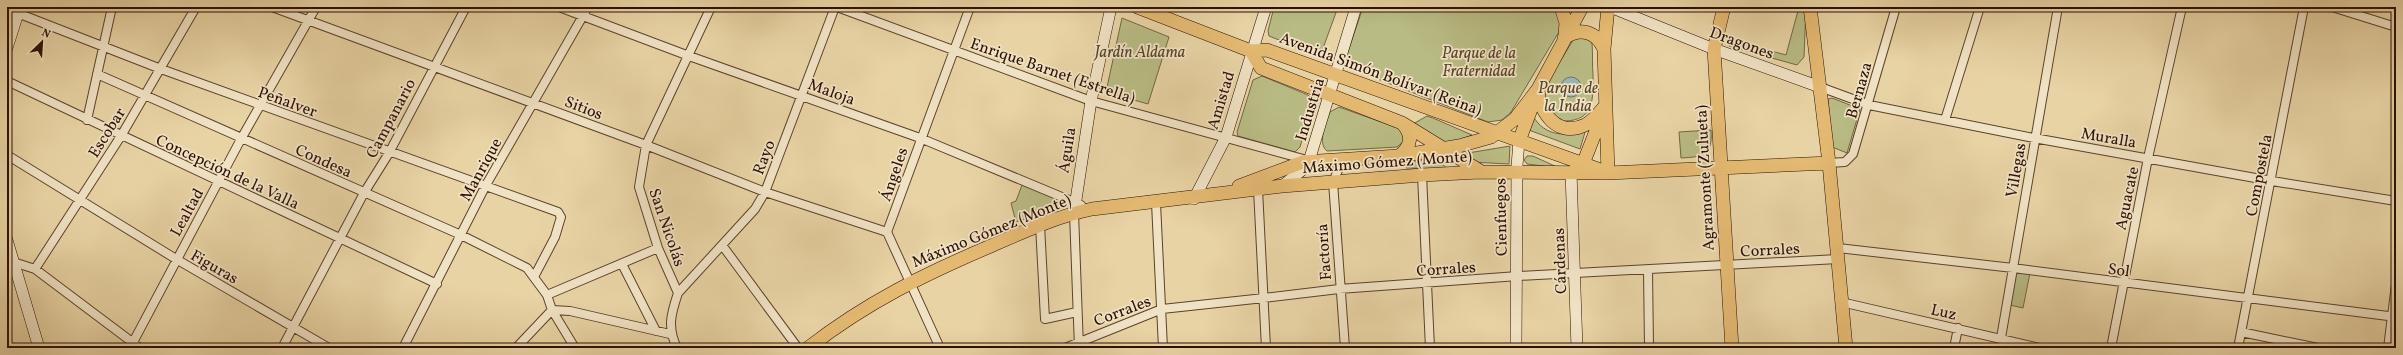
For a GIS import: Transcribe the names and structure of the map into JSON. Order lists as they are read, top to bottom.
{
  "streets": {
    "main road": [
      "Avenida Simón Bolívar (Reina)",
      "Máximo Gómez (Monte)",
      "Agramonte (Zulueta)",
      "Cienfuegos"
    ],
    "street": [
      "Dragones",
      "Enrique Barnet (Estrella)",
      "Bernaza",
      "Maloja",
      "Amistad",
      "Peñalver",
      "Sitios",
      "Industria",
      "Campanario",
      "Escobar",
      "Muralla",
      "Águila",
      "Rayo",
      "Condesa",
      "Manrique",
      "Villegas",
      "Concepción de la Valla",
      "Ángeles",
      "Compostela",
      "Aguacate",
      "Lealtad",
      "San Nicolás",
      "Corrales",
      "Factoría",
      "Cárdenas",
      "Figuras",
      "Sol",
      "Luz"
    ]
  },
  "crossings": [
    ["Dragones", "Muralla"],
    ["Dragones", "Agramonte (Zulueta)"],
    ["Enrique Barnet (Estrella)", "Amistad"],
    ["Enrique Barnet (Estrella)", "Industria"],
    ["Enrique Barnet (Estrella)", "Águila"],
    ["Enrique Barnet (Estrella)", "Rayo"],
    ["Enrique Barnet (Estrella)", "Máximo Gómez (Monte)"],
    ["Enrique Barnet (Estrella)", "Ángeles"],
    ["Avenida Simón Bolívar (Reina)", "Amistad"],
    ["Avenida Simón Bolívar (Reina)", "Industria"],
    ["Avenida Simón Bolívar (Reina)", "Máximo Gómez (Monte)"],
    ["Bernaza", "Muralla"],
    ["Bernaza", "Máximo Gómez (Monte)"],
    ["Maloja", "Águila"],
    ["Maloja", "Rayo"],
    ["Maloja", "Máximo Gómez (Monte)"],
    ["Maloja", "Manrique"],
    ["Maloja", "Ángeles"],
    ["Maloja", "San Nicolás"],
    ["Amistad", "Máximo Gómez (Monte)"],
    ["Peñalver", "Campanario"],
    ["Peñalver", "Escobar"],
    ["Peñalver", "Condesa"],
    ["Peñalver", "Manrique"],
    ["Peñalver", "Lealtad"],
    ["Sitios", "Campanario"],
    ["Sitios", "Rayo"],
    ["Sitios", "Manrique"],
    ["Sitios", "Ángeles"],
    ["Sitios", "Lealtad"],
    ["Sitios", "San Nicolás"],
    ["Industria", "Máximo Gómez (Monte)"],
    ["Campanario", "Condesa"],
    ["Campanario", "Concepción de la Valla"],
    ["Campanario", "Figuras"],
    ["Escobar", "Condesa"],
    ["Escobar", "Concepción de la Valla"],
    ["Escobar", "Figuras"],
    ["Muralla", "Villegas"],
    ["Muralla", "Compostela"],
    ["Muralla", "Aguacate"],
    ["Águila", "Máximo Gómez (Monte)"],
    ["Águila", "Corrales"],
    ["Rayo", "San Nicolás"],
    ["Condesa", "Manrique"],
    ["Condesa", "Lealtad"],
    ["Máximo Gómez (Monte)", "Agramonte (Zulueta)"],
    ["Máximo Gómez (Monte)", "Cienfuegos"],
    ["Máximo Gómez (Monte)", "Factoría"],
    ["Máximo Gómez (Monte)", "Cárdenas"],
    ["Manrique", "Concepción de la Valla"],
    ["Villegas", "Sol"],
    ["Villegas", "Luz"],
    ["Concepción de la Valla", "Lealtad"],
    ["Compostela", "Sol"],
    ["Agramonte (Zulueta)", "Corrales"],
    ["Aguacate", "Sol"],
    ["Lealtad", "Figuras"],
    ["Cienfuegos", "Corrales"],
    ["Corrales", "Factoría"],
    ["Corrales", "Cárdenas"],
    ["Corrales", "Sol"]
  ],
  "parks": ["Jardín Aldama", "Parque de la Fraternidad", "Parque de la India"],
  "north": "top right"
}
